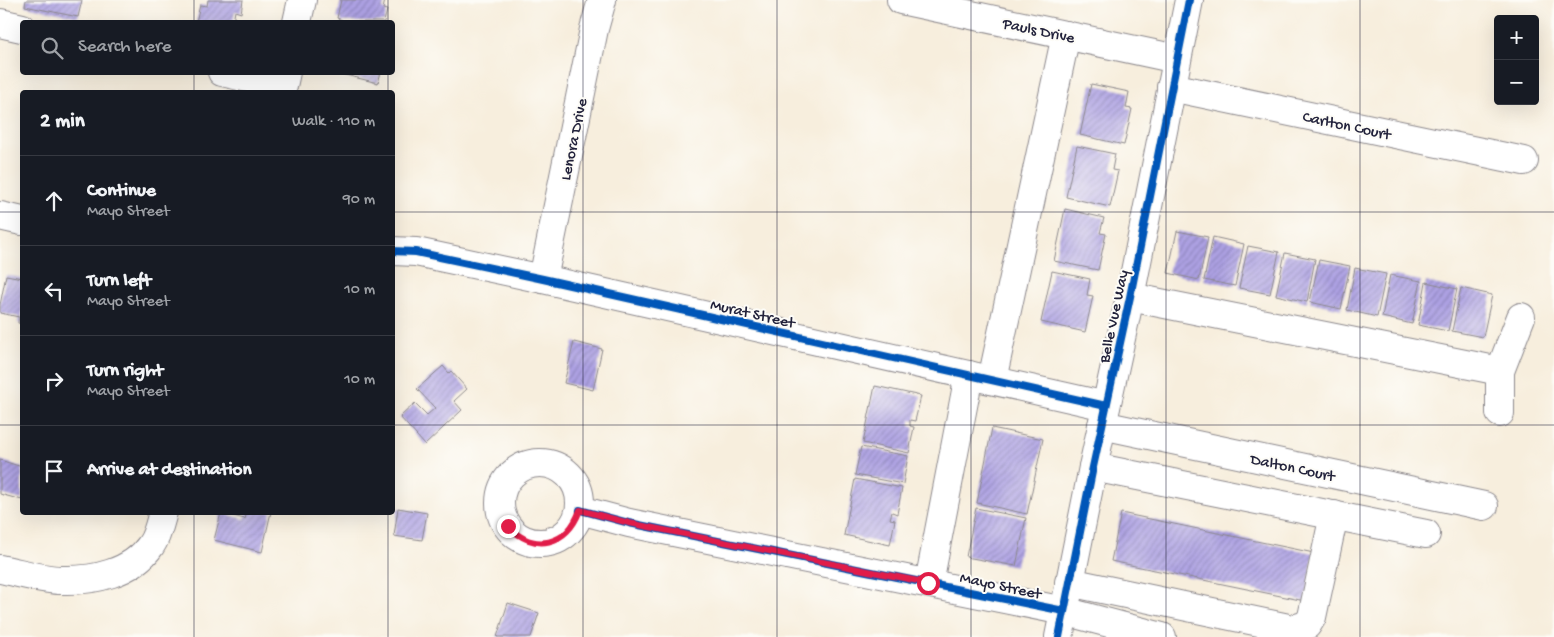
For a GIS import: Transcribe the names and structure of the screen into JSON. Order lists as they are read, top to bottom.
{
  "streets": {
    "street": [
      "Pauls Drive",
      "Carlton Court",
      "Lenora Drive",
      "Murat Street",
      "Belle Vue Way",
      "Dalton Court",
      "Mayo Street"
    ]
  },
  "crossings": [
    ["Pauls Drive", "Belle Vue Way"],
    ["Carlton Court", "Belle Vue Way"],
    ["Lenora Drive", "Murat Street"],
    ["Murat Street", "Belle Vue Way"],
    ["Murat Street", "Dalton Court"],
    ["Belle Vue Way", "Dalton Court"],
    ["Belle Vue Way", "Mayo Street"]
  ],
  "page": {
    "map_buttons": ["+", "−"],
    "search": "Search here",
    "heading": ["2 min", "Walk · 110 m"],
    "list": [
      ["Continue", "Mayo Street", "90 m"],
      ["Turn left", "Mayo Street", "10 m"],
      ["Turn right", "Mayo Street", "10 m"],
      "Arrive at destination"
    ]
  }
}
